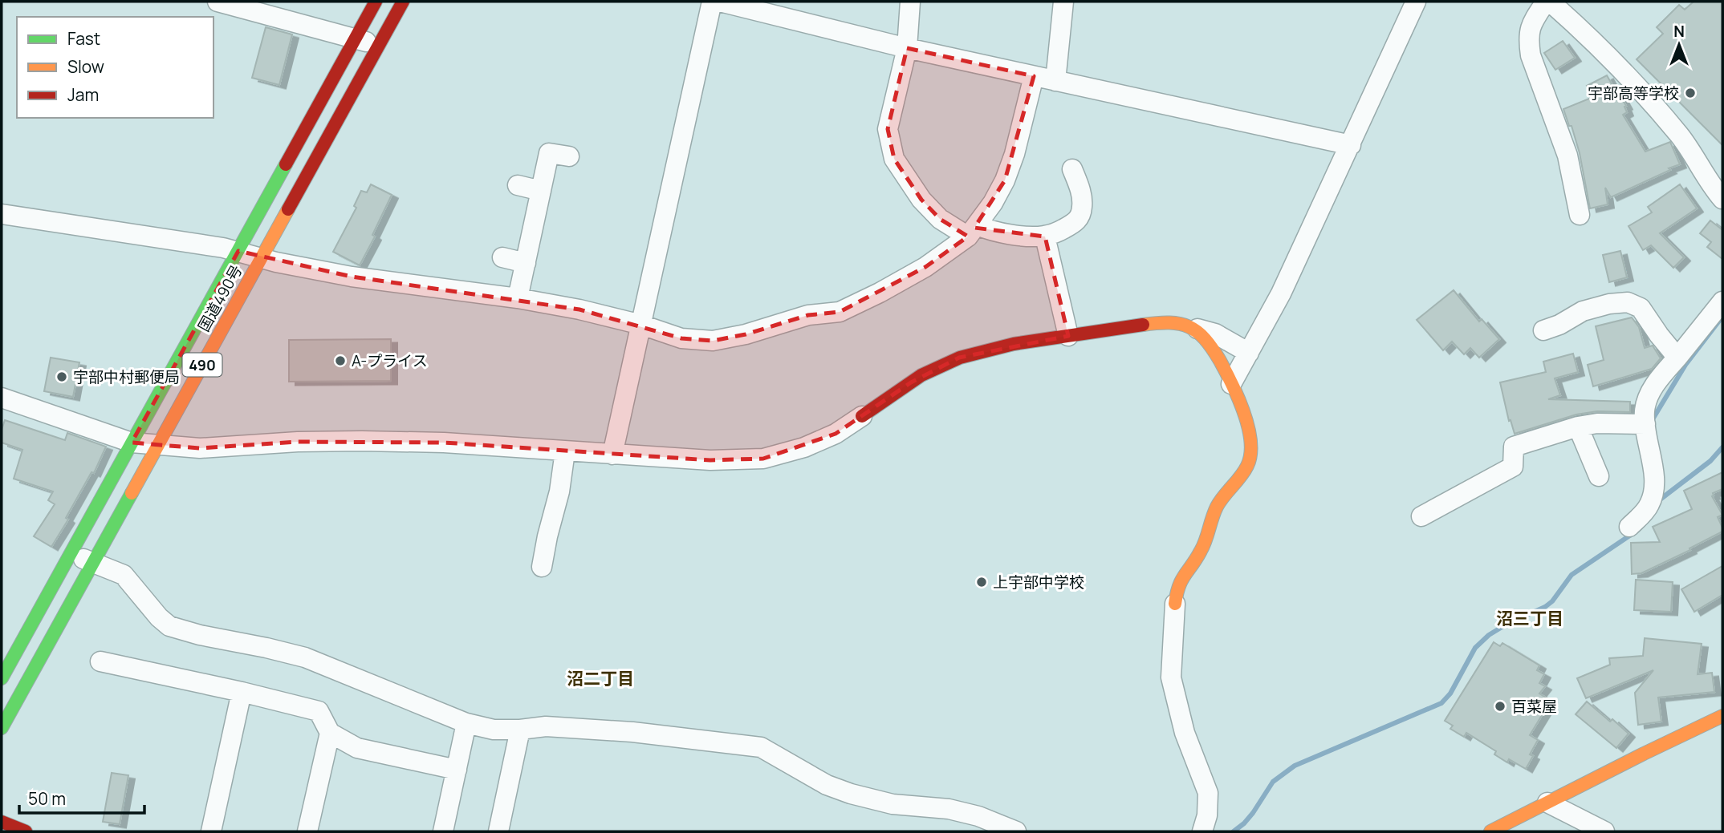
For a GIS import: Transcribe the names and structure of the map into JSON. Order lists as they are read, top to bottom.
{
  "streets": {
    "main road": ["国道490号", "490"]
  },
  "districts": ["沼三丁目", "沼二丁目"],
  "places": [
    "宇部高等学校",
    "A-プライス",
    "宇部中村郵便局",
    "上宇部中学校",
    "百菜屋"
  ],
  "legend": ["Fast", "Slow", "Jam"],
  "scale_bar": "50 m",
  "north": "top"
}
